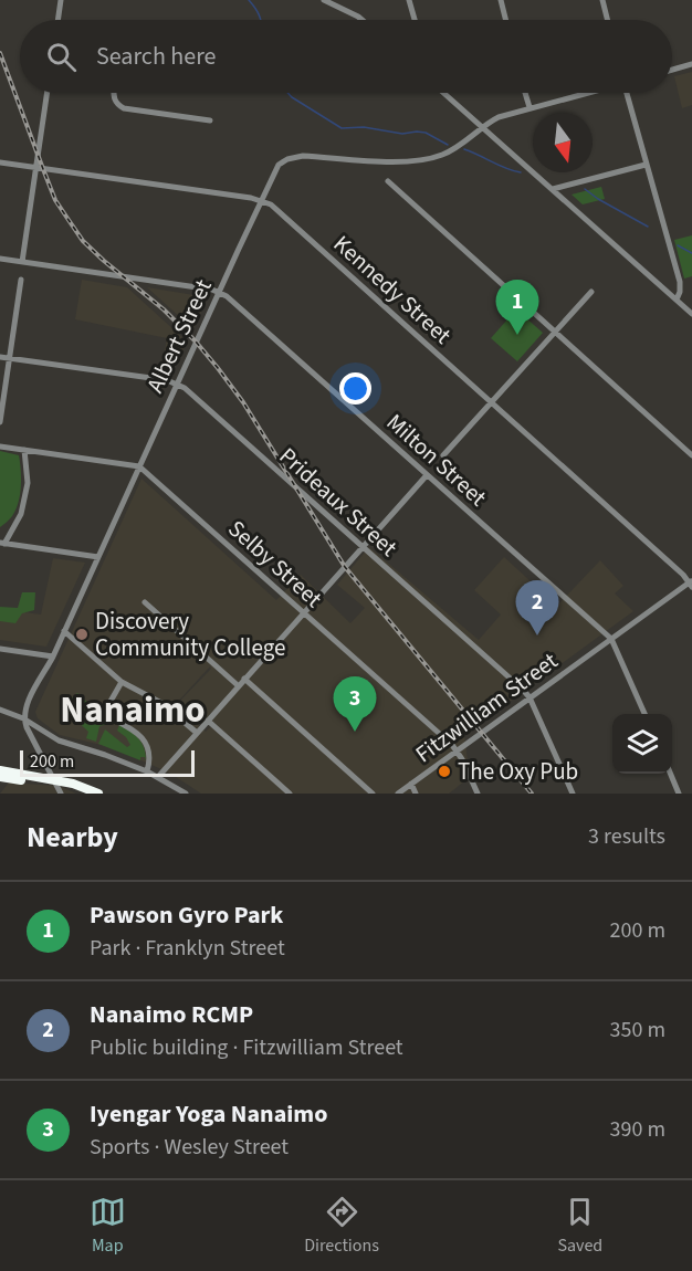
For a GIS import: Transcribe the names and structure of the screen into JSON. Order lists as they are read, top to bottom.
{
  "streets": {
    "street": [
      "Kennedy Street",
      "Albert Street",
      "Milton Street",
      "Prideaux Street",
      "Selby Street",
      "Fitzwilliam Street"
    ]
  },
  "crossings": [
    ["Kennedy Street", "Albert Street"],
    ["Kennedy Street", "Fitzwilliam Street"],
    ["Albert Street", "Milton Street"],
    ["Albert Street", "Prideaux Street"],
    ["Albert Street", "Selby Street"],
    ["Milton Street", "Fitzwilliam Street"],
    ["Prideaux Street", "Fitzwilliam Street"],
    ["Selby Street", "Fitzwilliam Street"]
  ],
  "districts": ["Nanaimo"],
  "places": ["Discovery Community College", "The Oxy Pub"],
  "scale_bar": "200 m",
  "north": "bottom",
  "page": {
    "search": "Search here",
    "pins": ["1", "2", "3"],
    "scale": "200 m",
    "heading": ["Nearby", "3 results"],
    "list": [
      {
        "mark": "1",
        "name": "Pawson Gyro Park",
        "note": "Park · Franklyn Street",
        "value": "200 m"
      },
      {
        "mark": "2",
        "name": "Nanaimo RCMP",
        "note": "Public building · Fitzwilliam Street",
        "value": "350 m"
      },
      {
        "mark": "3",
        "name": "Iyengar Yoga Nanaimo",
        "note": "Sports · Wesley Street",
        "value": "390 m"
      }
    ],
    "nav": ["Map", "Directions", "Saved"]
  }
}
